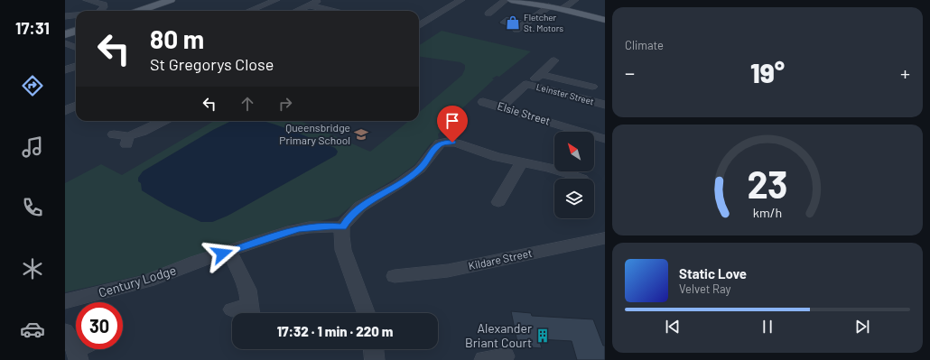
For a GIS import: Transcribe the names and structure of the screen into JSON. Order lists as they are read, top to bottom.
{
  "streets": {
    "street": [
      "Leinster Street",
      "Elsie Street",
      "Kildare Street",
      "Century Lodge"
    ]
  },
  "places": {
    "shop": ["Fletcher St. Motors"],
    "school or university": ["Queensbridge Primary School"],
    "building": ["Alexander Briant Court"]
  },
  "north": "top left",
  "page": {
    "tabs": "17:31",
    "tile": "Climate",
    "turn": ["80 m", "St Gregorys Close"],
    "heat": ["−", "19°", "+"],
    "song": ["Static Love", "Velvet Ray"],
    "limit": "30",
    "trip": "17:32 · 1 min · 220 m",
    "gauge": ["23", "km/h"]
  }
}
